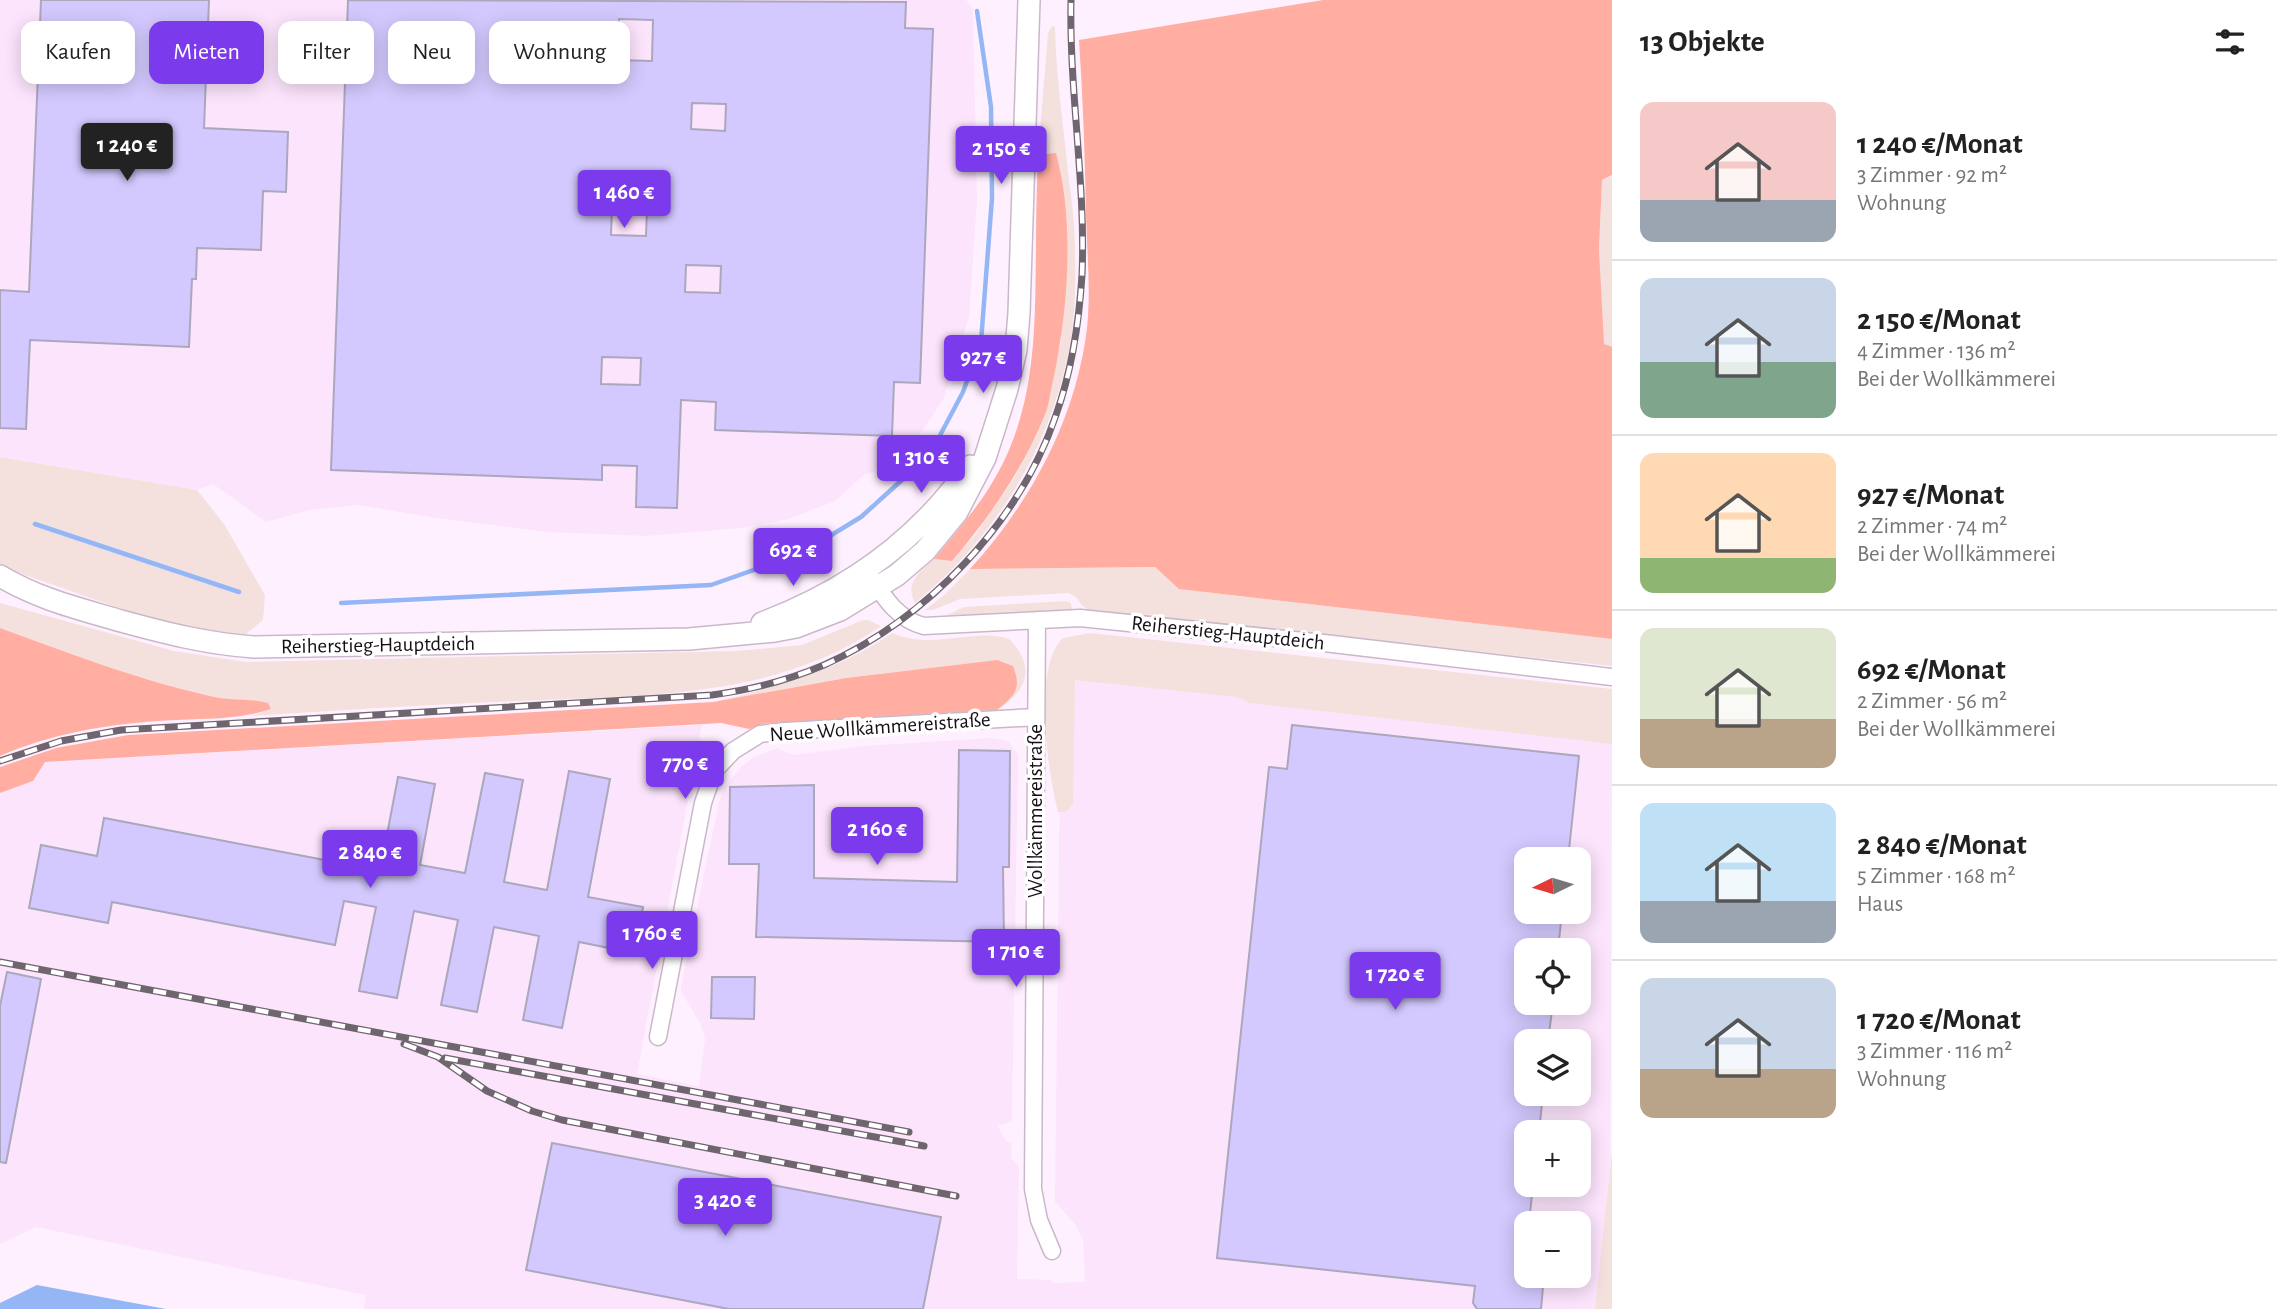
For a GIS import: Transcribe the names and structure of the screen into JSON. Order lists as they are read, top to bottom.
{
  "streets": {
    "main road": ["Reiherstieg-Hauptdeich"],
    "street": ["Neue Wollkämmereistraße", "Wollkämmereistraße"]
  },
  "crossings": [
    ["Reiherstieg-Hauptdeich", "Wollkämmereistraße"],
    ["Neue Wollkämmereistraße", "Wollkämmereistraße"]
  ],
  "north": "left",
  "page": {
    "heading": "13 Objekte",
    "chip": [
      "Kaufen",
      "Mieten",
      "Filter",
      "Neu",
      "Wohnung"
    ],
    "list": [
      {
        "name": "1 240 €/Monat",
        "note": "3 Zimmer · 92 m² · Wohnung"
      },
      {
        "name": "2 150 €/Monat",
        "note": "4 Zimmer · 136 m² · Bei der Wollkämmerei"
      },
      {
        "name": "927 €/Monat",
        "note": "2 Zimmer · 74 m² · Bei der Wollkämmerei"
      },
      {
        "name": "692 €/Monat",
        "note": "2 Zimmer · 56 m² · Bei der Wollkämmerei"
      },
      {
        "name": "2 840 €/Monat",
        "note": "5 Zimmer · 168 m² · Haus"
      },
      {
        "name": "1 720 €/Monat",
        "note": "3 Zimmer · 116 m² · Wohnung"
      }
    ],
    "price": [
      "1 240 €",
      "2 150 €",
      "1 460 €",
      "927 €",
      "1 310 €",
      "692 €",
      "770 €",
      "2 160 €",
      "2 840 €",
      "1 760 €",
      "1 710 €",
      "1 720 €",
      "3 420 €"
    ],
    "map_buttons": ["+", "−"]
  }
}
